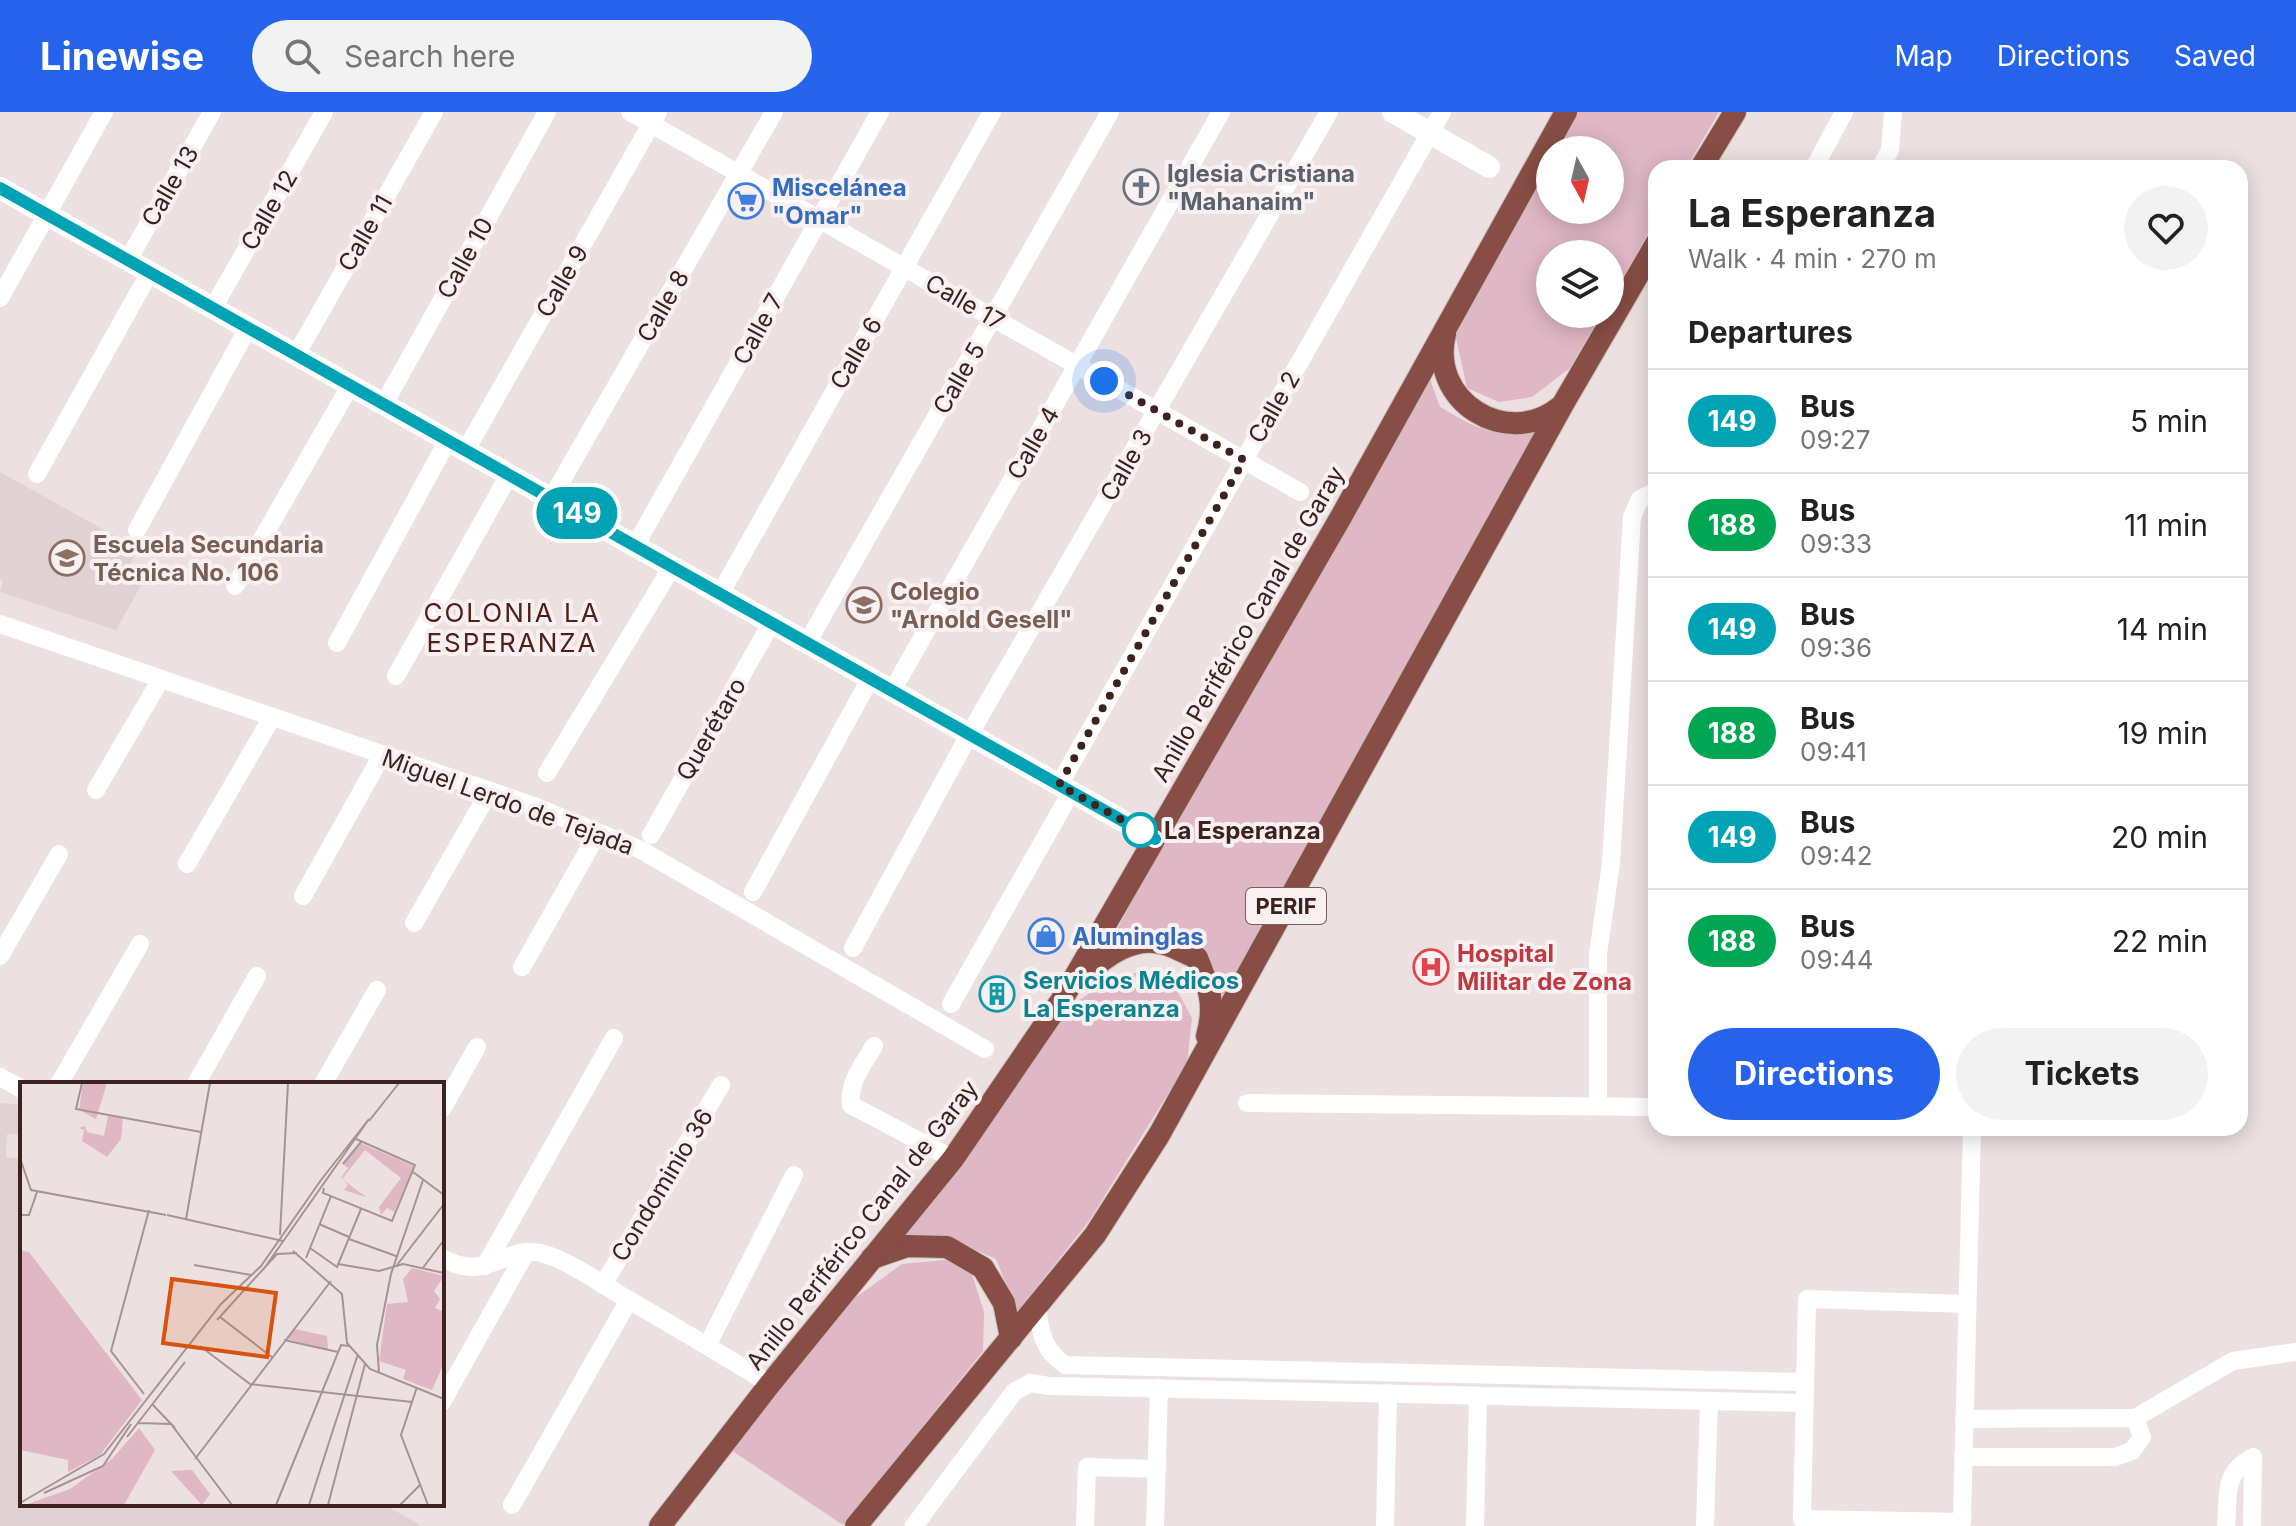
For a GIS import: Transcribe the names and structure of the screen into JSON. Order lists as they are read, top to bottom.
{
  "streets": {
    "highway": ["Anillo Periférico Canal de Garay", "PERIF"],
    "street": [
      "Calle 13",
      "Calle 12",
      "Calle 11",
      "Calle 10",
      "Calle 9",
      "Calle 17",
      "Calle 8",
      "Calle 7",
      "Calle 6",
      "Calle 5",
      "Calle 2",
      "Calle 4",
      "Calle 3",
      "Querétaro",
      "Miguel Lerdo de Tejada",
      "Condominio 36"
    ]
  },
  "crossings": [
    ["Calle 9", "Calle 17"],
    ["Calle 17", "Calle 8"],
    ["Calle 17", "Calle 7"],
    ["Calle 17", "Calle 6"],
    ["Calle 17", "Calle 5"],
    ["Calle 17", "Calle 2"],
    ["Calle 17", "Calle 4"],
    ["Calle 17", "Calle 3"]
  ],
  "districts": ["COLONIA LA ESPERANZA"],
  "places": {
    "church": ["Iglesia Cristiana \"Mahanaim\""],
    "supermarket": ["Miscelánea \"Omar\""],
    "school or university": ["Escuela Secundaria Técnica No. 106", "Colegio \"Arnold Gesell\""],
    "other": ["La Esperanza"],
    "shop": ["Aluminglas"],
    "hospital": ["Hospital Militar de Zona"],
    "building": ["Servicios Médicos La Esperanza"]
  },
  "lines": ["bus line 149"],
  "north": "bottom",
  "page": {
    "header": "Linewise",
    "search": "Search here",
    "nav": ["Map", "Directions", "Saved"],
    "on_map": "149",
    "heading": [
      ["La Esperanza", "Walk · 4 min · 270 m"],
      "Departures"
    ],
    "list": [
      {
        "mark": "149",
        "name": "Bus",
        "note": "09:27",
        "value": "5 min"
      },
      {
        "mark": "188",
        "name": "Bus",
        "note": "09:33",
        "value": "11 min"
      },
      {
        "mark": "149",
        "name": "Bus",
        "note": "09:36",
        "value": "14 min"
      },
      {
        "mark": "188",
        "name": "Bus",
        "note": "09:41",
        "value": "19 min"
      },
      {
        "mark": "149",
        "name": "Bus",
        "note": "09:42",
        "value": "20 min"
      },
      {
        "mark": "188",
        "name": "Bus",
        "note": "09:44",
        "value": "22 min"
      }
    ],
    "buttons": ["Directions", "Tickets"]
  }
}
